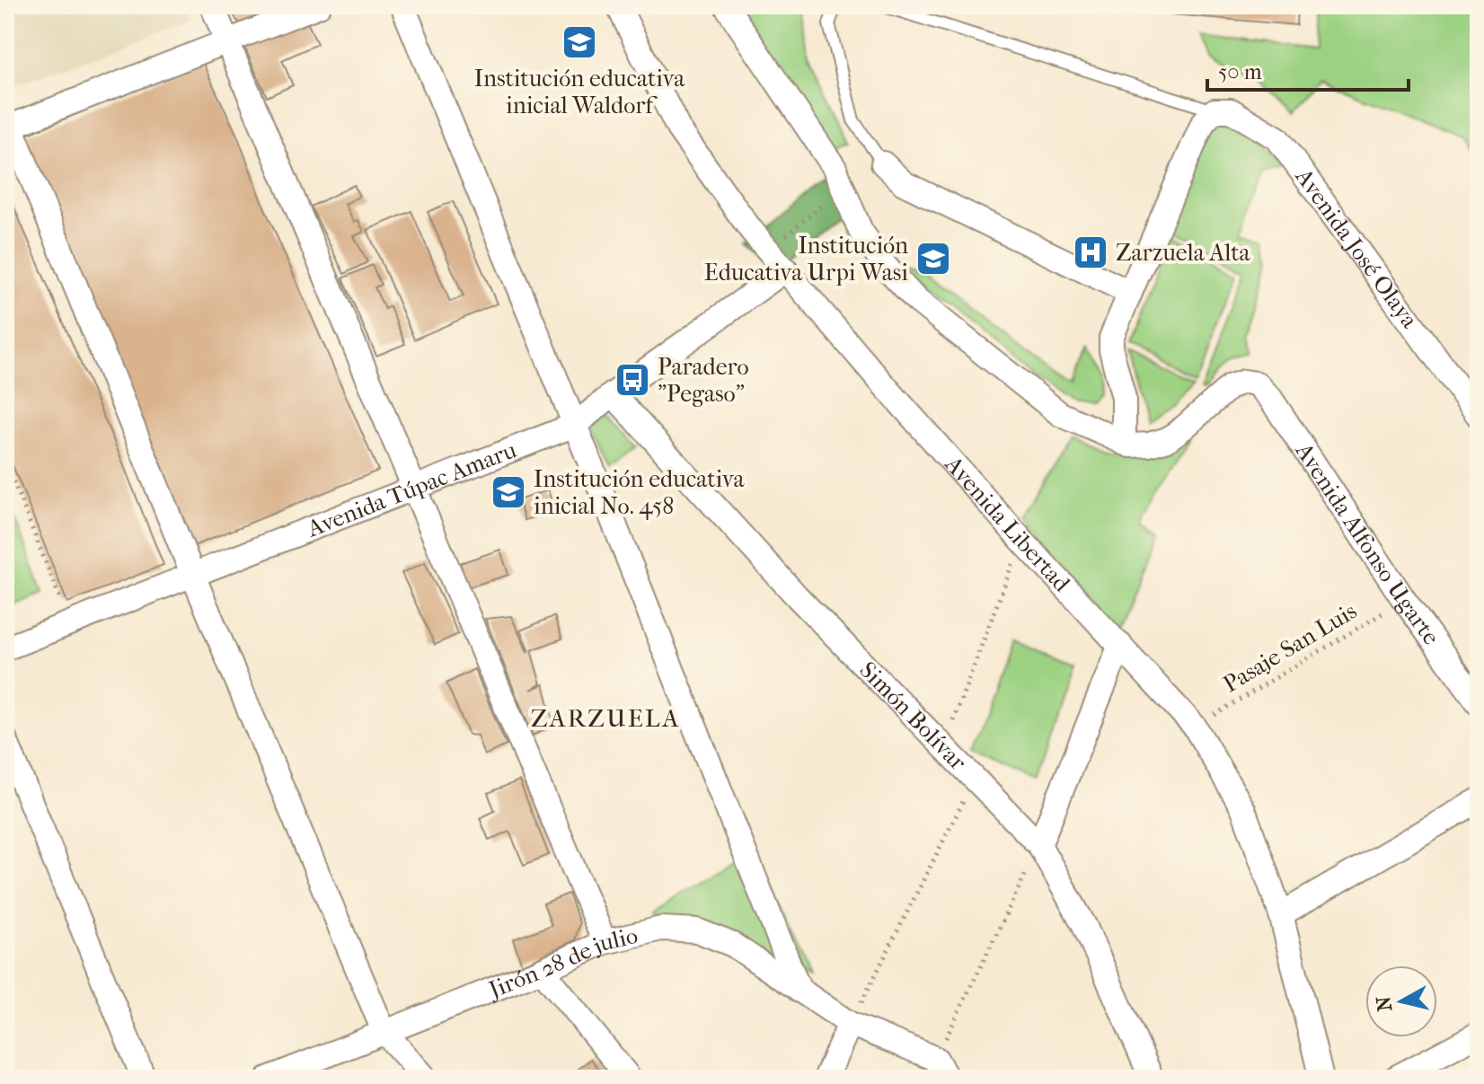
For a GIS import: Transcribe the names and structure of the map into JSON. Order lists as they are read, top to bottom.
{
  "streets": {
    "street": [
      "Avenida José Olaya",
      "Avenida Túpac Amaru",
      "Avenida Libertad",
      "Avenida Alfonso Ugarte",
      "Simón Bolívar",
      "Jirón 28 de julio"
    ],
    "path": ["Pasaje San Luis"]
  },
  "crossings": [
    ["Avenida Túpac Amaru", "Avenida Libertad"],
    ["Avenida Túpac Amaru", "Simón Bolívar"],
    ["Avenida Libertad", "Pasaje San Luis"],
    ["Avenida Alfonso Ugarte", "Pasaje San Luis"]
  ],
  "districts": ["ZARZUELA"],
  "places": {
    "school or university": ["Institución educativa inicial Waldorf", "Institución Educativa Urpi Wasi", "Institución educativa inicial No. 458"],
    "hospital": ["Zarzuela Alta"],
    "bus stop": ["Paradero \"Pegaso\""]
  },
  "scale_bar": "50 m",
  "north": "left"
}
